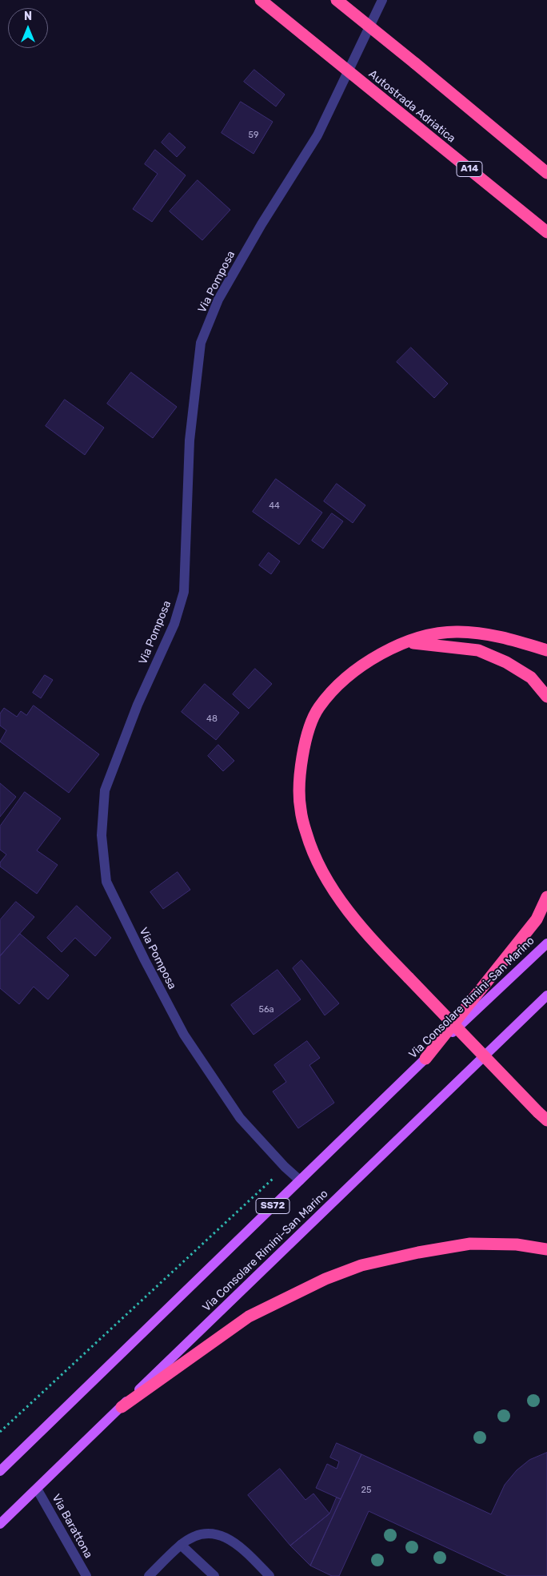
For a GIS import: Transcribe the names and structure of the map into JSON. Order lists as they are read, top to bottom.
{
  "streets": {
    "highway": ["Autostrada Adriatica", "A14"],
    "main road": ["Via Consolare Rimini-San Marino", "SS72"],
    "street": ["Via Pomposa", "Via Barattona"]
  },
  "crossings": [
    ["Via Pomposa", "Via Consolare Rimini-San Marino"],
    ["Via Consolare Rimini-San Marino", "Via Barattona"]
  ],
  "house_numbers": [
    "59",
    "44",
    "48",
    "56a",
    "25"
  ],
  "north": "top"
}
